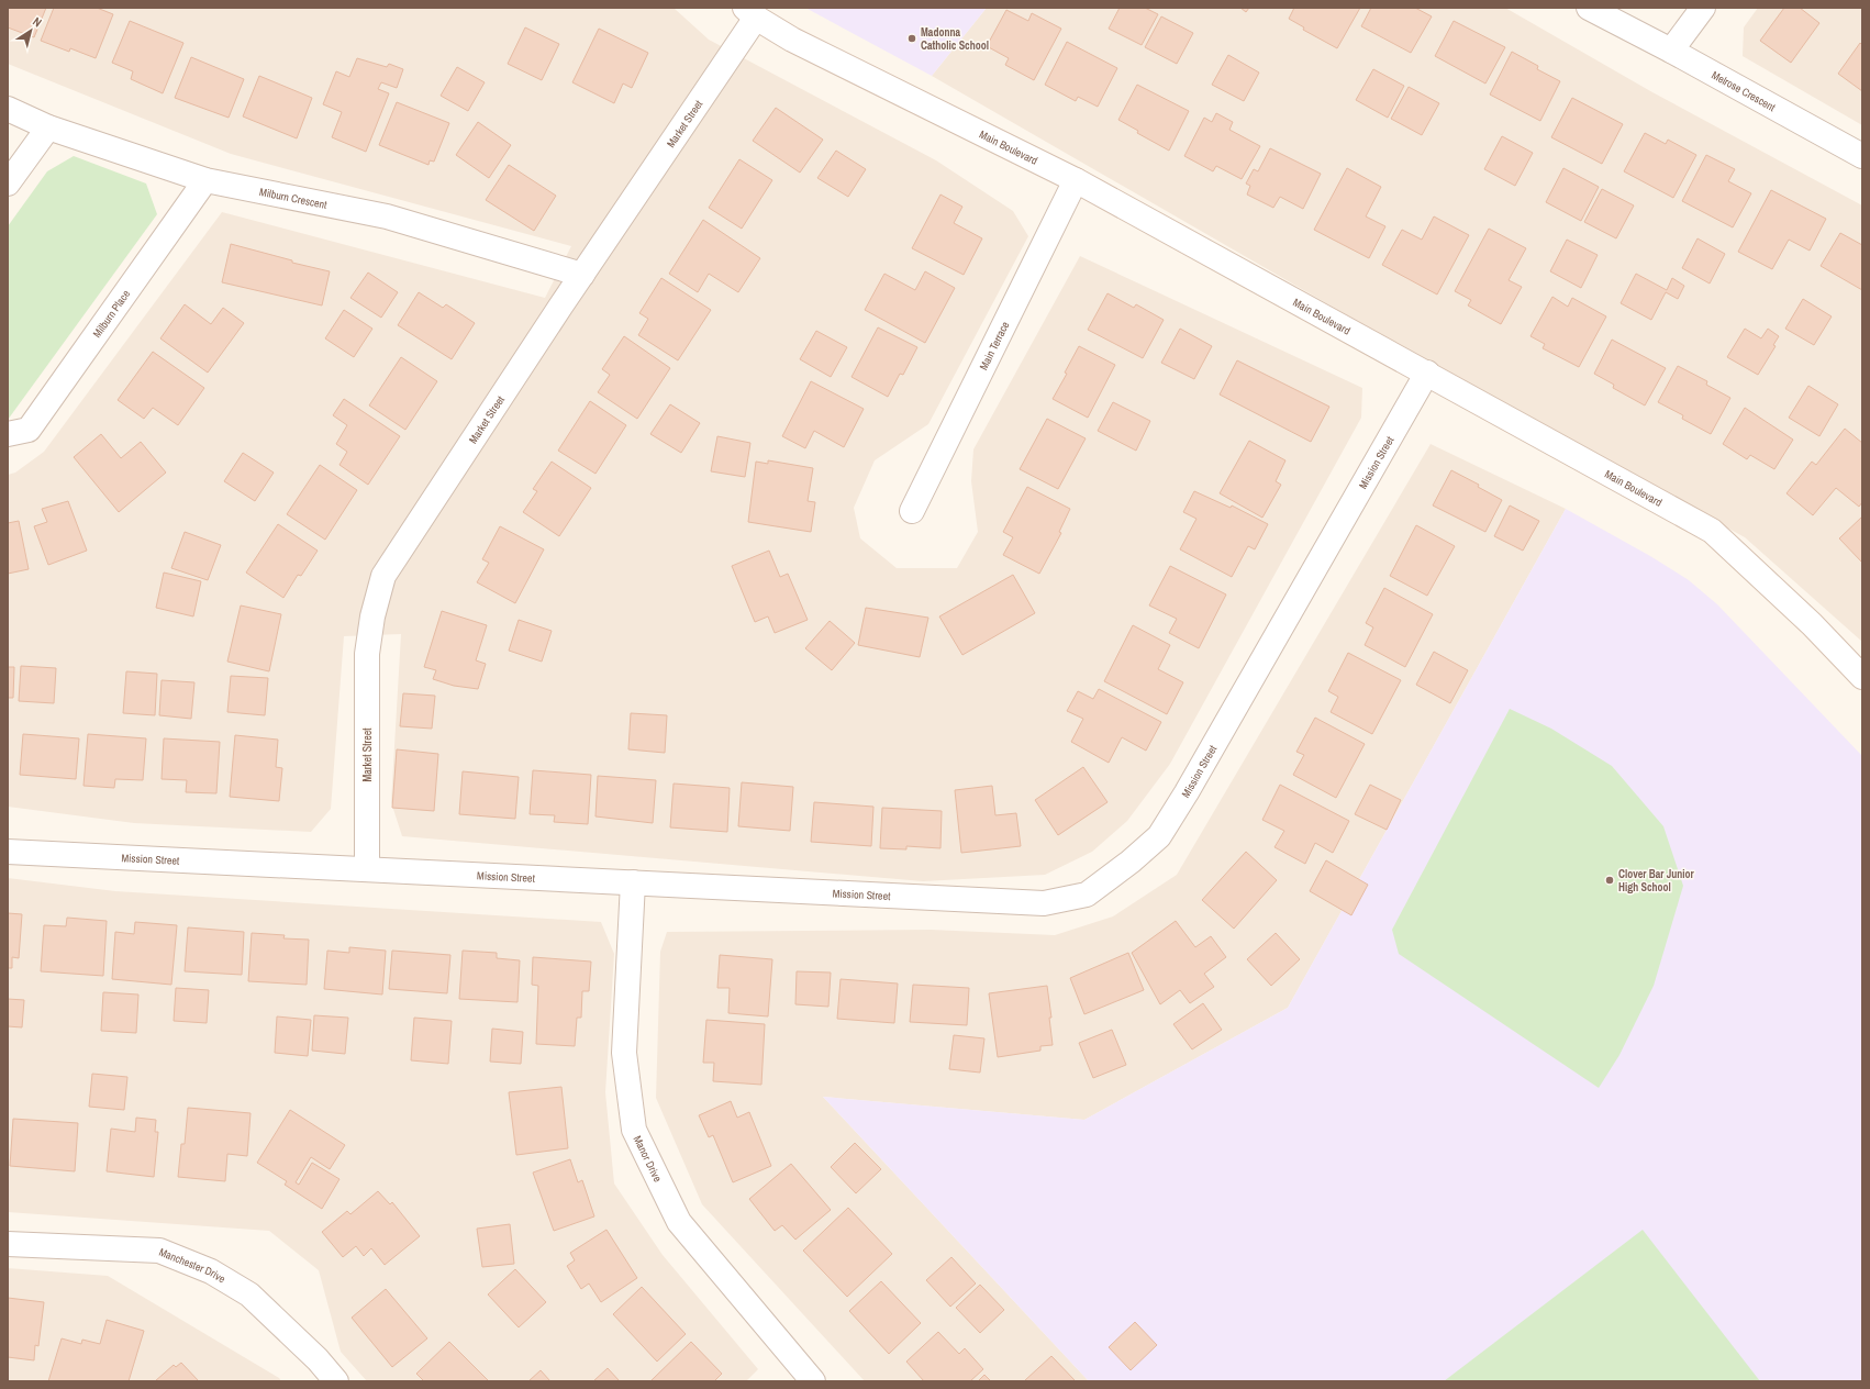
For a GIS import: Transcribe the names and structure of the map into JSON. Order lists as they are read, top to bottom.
{
  "streets": {
    "street": [
      "Melrose Crescent",
      "Market Street",
      "Main Boulevard",
      "Milburn Crescent",
      "Milburn Place",
      "Main Terrace",
      "Mission Street",
      "Manor Drive",
      "Manchester Drive"
    ]
  },
  "crossings": [
    ["Market Street", "Main Boulevard"],
    ["Market Street", "Milburn Crescent"],
    ["Market Street", "Mission Street"],
    ["Main Boulevard", "Main Terrace"],
    ["Main Boulevard", "Mission Street"],
    ["Milburn Crescent", "Milburn Place"],
    ["Mission Street", "Manor Drive"]
  ],
  "places": ["Madonna Catholic School", "Clover Bar Junior High School"],
  "north": "top right"
}
